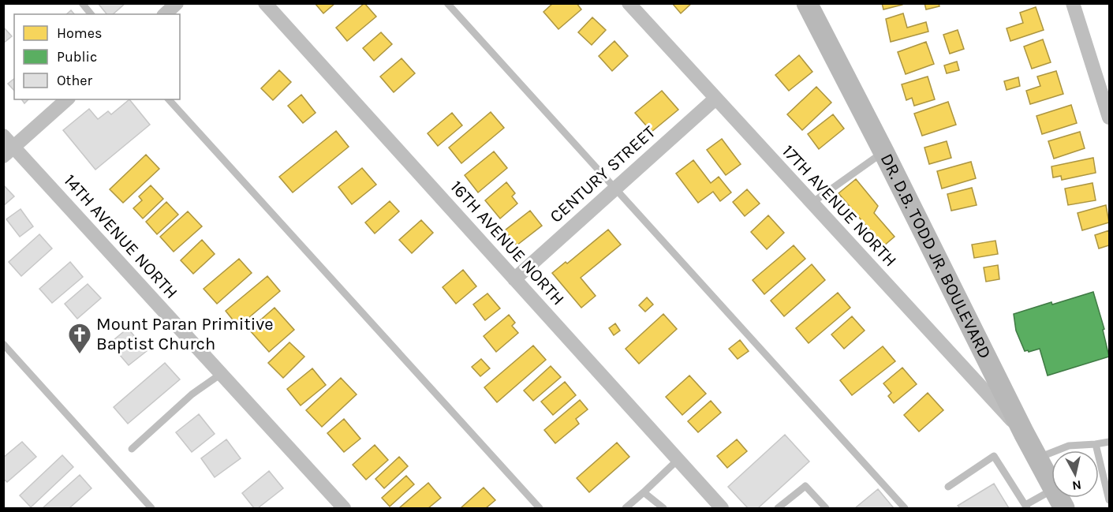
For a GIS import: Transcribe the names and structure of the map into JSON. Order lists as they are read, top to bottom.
{
  "streets": {
    "main road": ["DR. D.B. TODD JR. BOULEVARD"],
    "street": [
      "CENTURY STREET",
      "17TH AVENUE NORTH",
      "14TH AVENUE NORTH",
      "16TH AVENUE NORTH"
    ]
  },
  "crossings": [
    ["CENTURY STREET", "17TH AVENUE NORTH"],
    ["CENTURY STREET", "16TH AVENUE NORTH"],
    ["17TH AVENUE NORTH", "DR. D.B. TODD JR. BOULEVARD"]
  ],
  "places": {
    "church": ["Mount Paran Primitive Baptist Church"]
  },
  "legend": ["Homes", "Public", "Other"],
  "north": "bottom"
}
